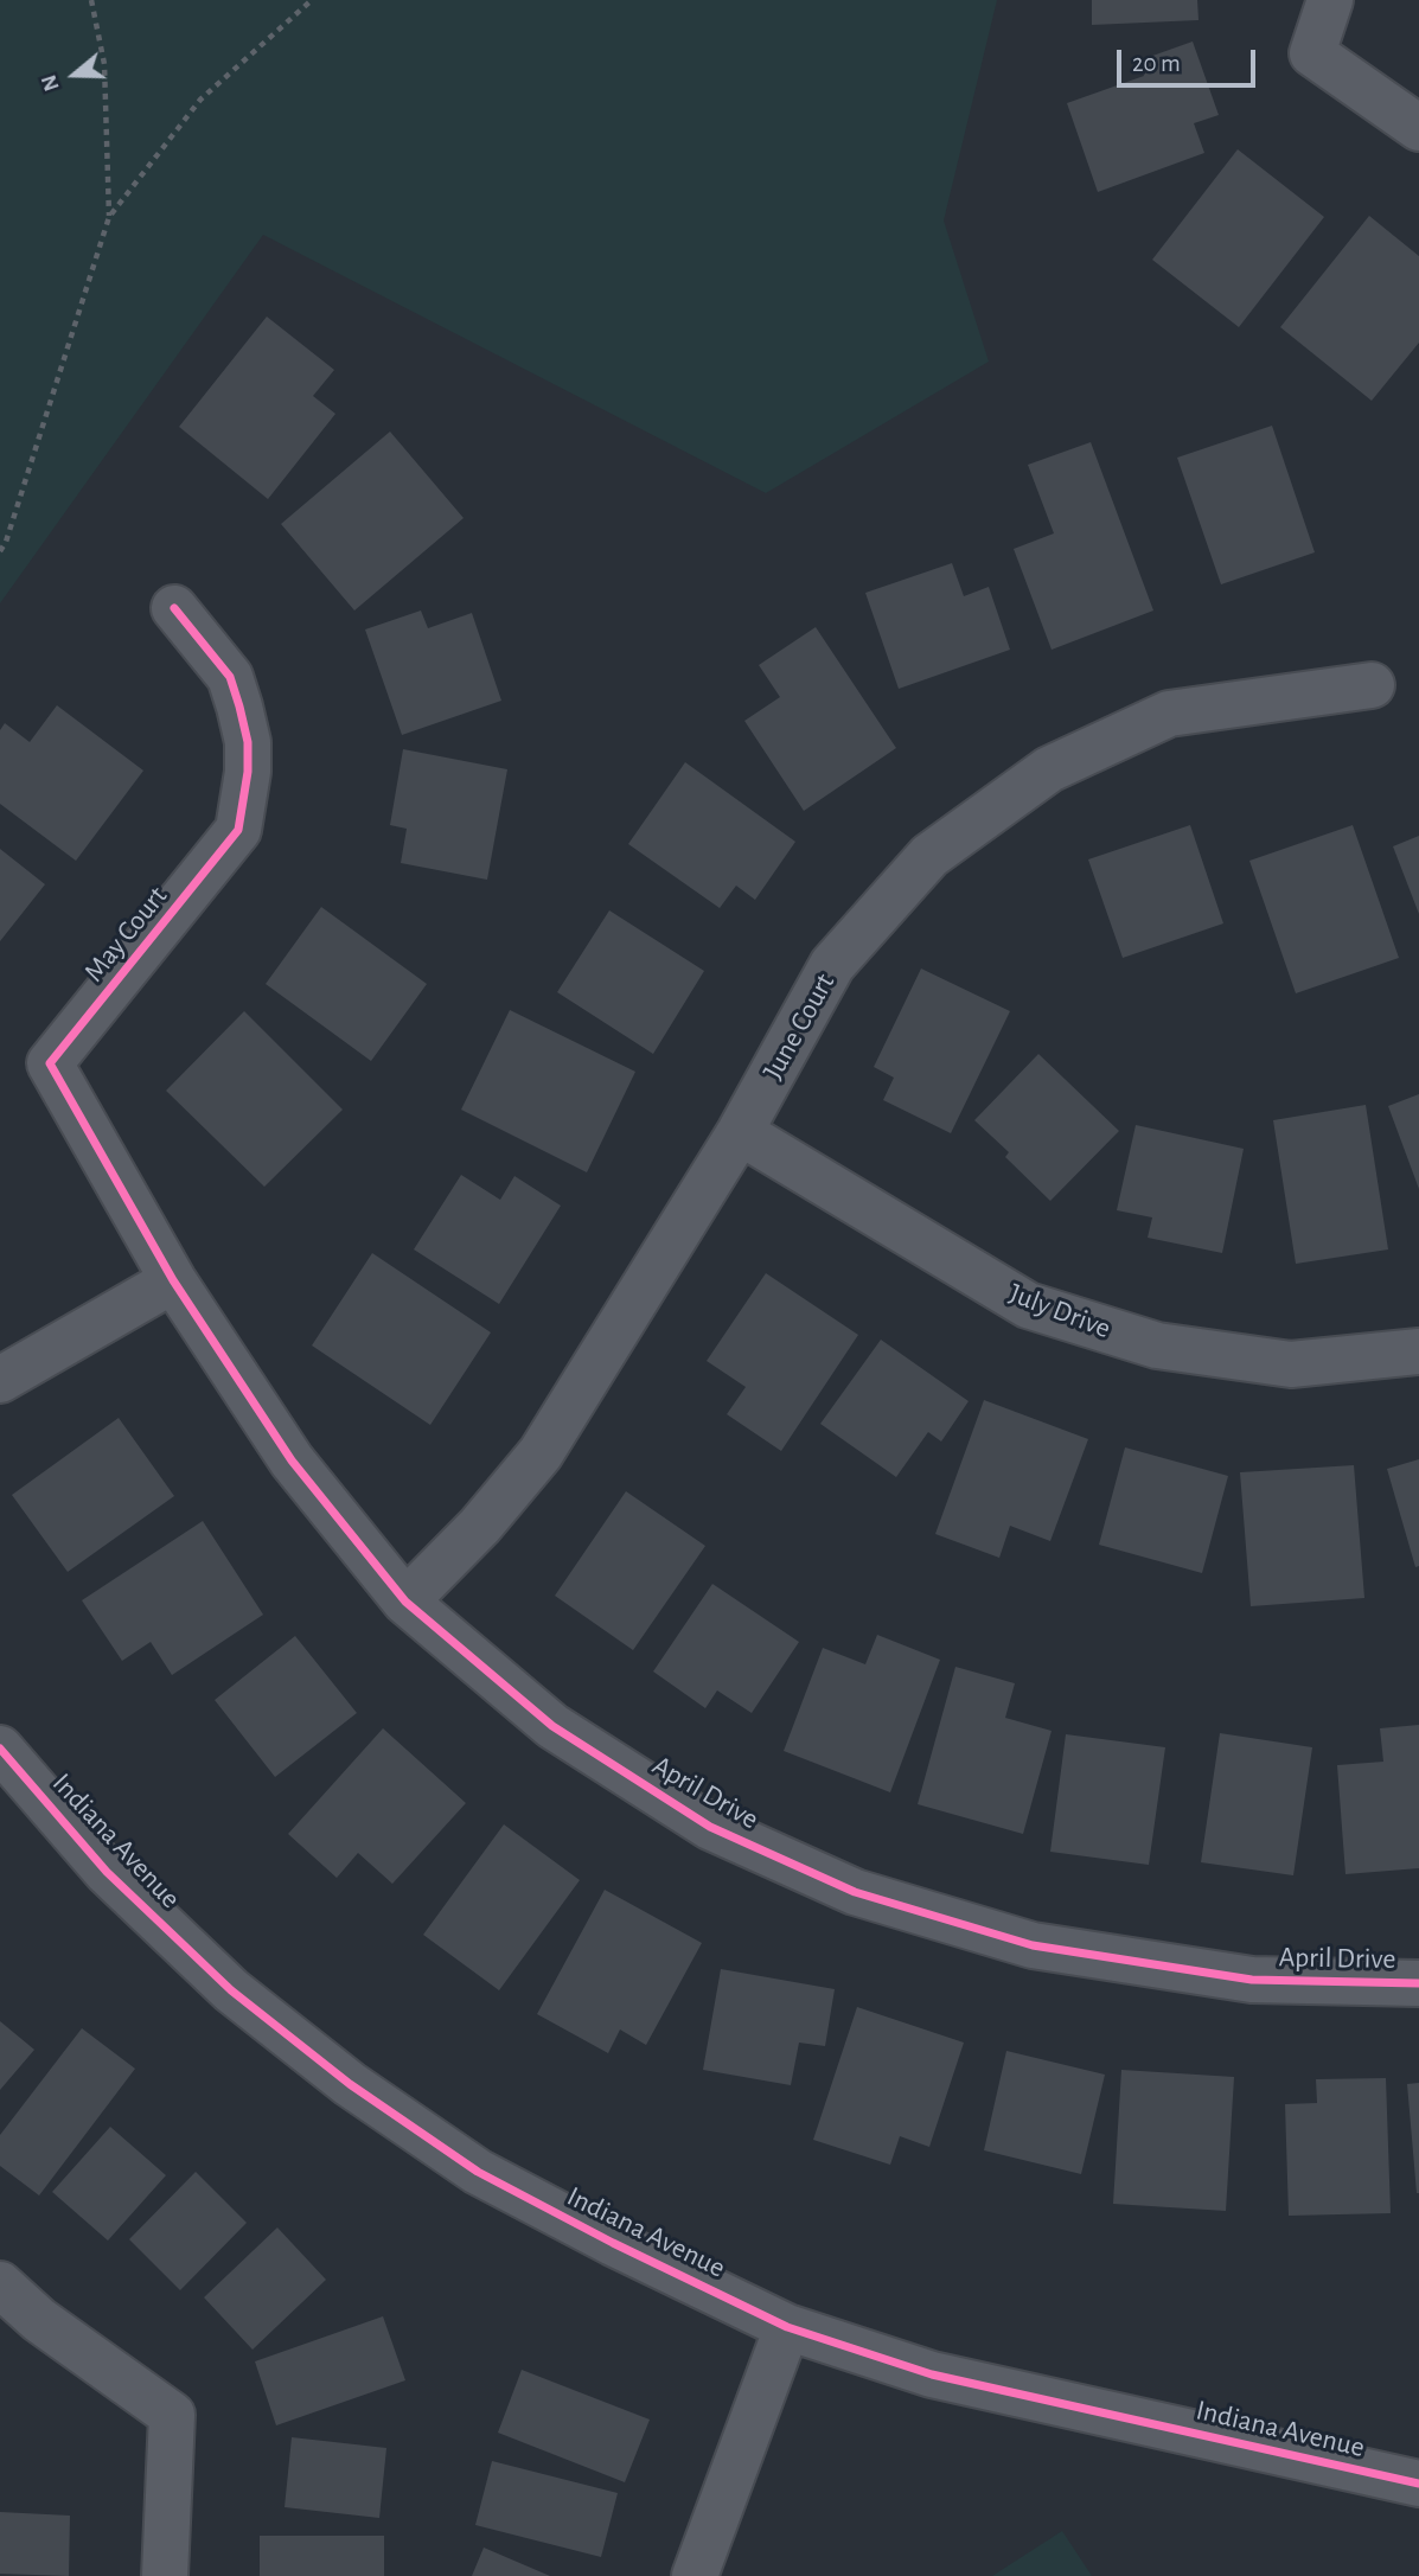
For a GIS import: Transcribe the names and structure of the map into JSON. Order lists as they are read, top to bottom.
{
  "streets": {
    "street": [
      "May Court",
      "June Court",
      "July Drive",
      "April Drive",
      "Indiana Avenue"
    ]
  },
  "crossings": [
    ["May Court", "April Drive"],
    ["June Court", "July Drive"],
    ["June Court", "April Drive"]
  ],
  "scale_bar": "20 m",
  "north": "left"
}
